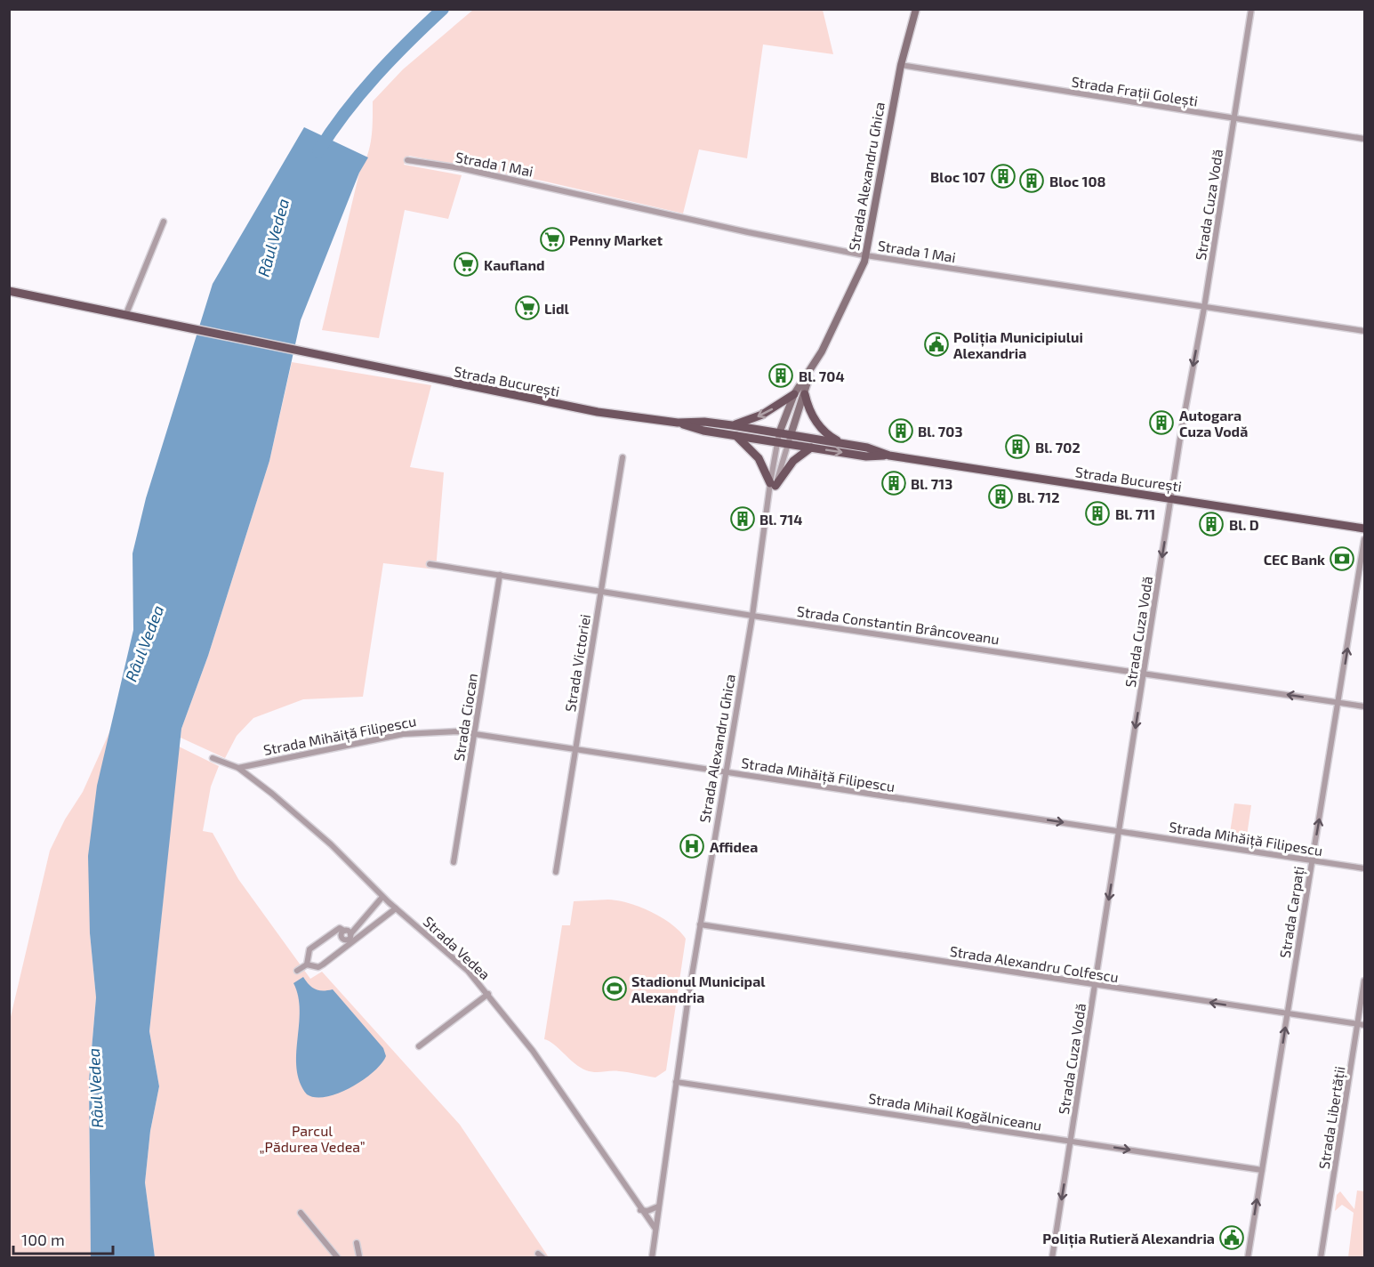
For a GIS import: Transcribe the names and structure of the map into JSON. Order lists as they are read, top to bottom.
{
  "streets": {
    "main road": ["Strada București"],
    "street": [
      "Strada Frații Golești",
      "Strada 1 Mai",
      "Strada Alexandru Ghica",
      "Strada Cuza Vodă",
      "Strada Constantin Brâncoveanu",
      "Strada Victoriei",
      "Strada Ciocan",
      "Strada Mihăiță Filipescu",
      "Strada Carpați",
      "Strada Vedea",
      "Strada Alexandru Colfescu",
      "Strada Mihail Kogălniceanu",
      "Strada Libertății"
    ]
  },
  "crossings": [
    ["Strada Frații Golești", "Strada Alexandru Ghica"],
    ["Strada Frații Golești", "Strada Cuza Vodă"],
    ["Strada 1 Mai", "Strada Alexandru Ghica"],
    ["Strada 1 Mai", "Strada Cuza Vodă"],
    ["Strada Alexandru Ghica", "Strada București"],
    ["Strada Alexandru Ghica", "Strada Constantin Brâncoveanu"],
    ["Strada Alexandru Ghica", "Strada Mihăiță Filipescu"],
    ["Strada Alexandru Ghica", "Strada Vedea"],
    ["Strada Alexandru Ghica", "Strada Alexandru Colfescu"],
    ["Strada Alexandru Ghica", "Strada Mihail Kogălniceanu"],
    ["Strada Cuza Vodă", "Strada București"],
    ["Strada Cuza Vodă", "Strada Constantin Brâncoveanu"],
    ["Strada Cuza Vodă", "Strada Mihăiță Filipescu"],
    ["Strada Cuza Vodă", "Strada Alexandru Colfescu"],
    ["Strada Cuza Vodă", "Strada Mihail Kogălniceanu"],
    ["Strada Constantin Brâncoveanu", "Strada Victoriei"],
    ["Strada Constantin Brâncoveanu", "Strada Ciocan"],
    ["Strada Constantin Brâncoveanu", "Strada Carpați"],
    ["Strada Victoriei", "Strada Mihăiță Filipescu"],
    ["Strada Ciocan", "Strada Mihăiță Filipescu"],
    ["Strada Mihăiță Filipescu", "Strada Carpați"],
    ["Strada Mihăiță Filipescu", "Strada Vedea"],
    ["Strada Carpați", "Strada Alexandru Colfescu"],
    ["Strada Carpați", "Strada Mihail Kogălniceanu"],
    ["Strada Alexandru Colfescu", "Strada Libertății"]
  ],
  "one_way": ["Strada Cuza Vodă", "Strada Carpați"],
  "water": ["Râul Vedea"],
  "parks": ["Parcul „Pădurea Vedea”"],
  "places": {
    "building": [
      "Bloc 107",
      "Bloc 108",
      "Bl. 704",
      "Autogara Cuza Vodă",
      "Bl. 703",
      "Bl. 702",
      "Bl. 713",
      "Bl. 712",
      "Bl. 711",
      "Bl. 714",
      "Bl. D"
    ],
    "supermarket": ["Penny Market", "Kaufland", "Lidl"],
    "public building": ["Poliția Municipiului Alexandria", "Poliția Rutieră Alexandria"],
    "bank": ["CEC Bank"],
    "hospital": ["Affidea"],
    "sports": ["Stadionul Municipal Alexandria"]
  },
  "scale_bar": "100 m"
}
